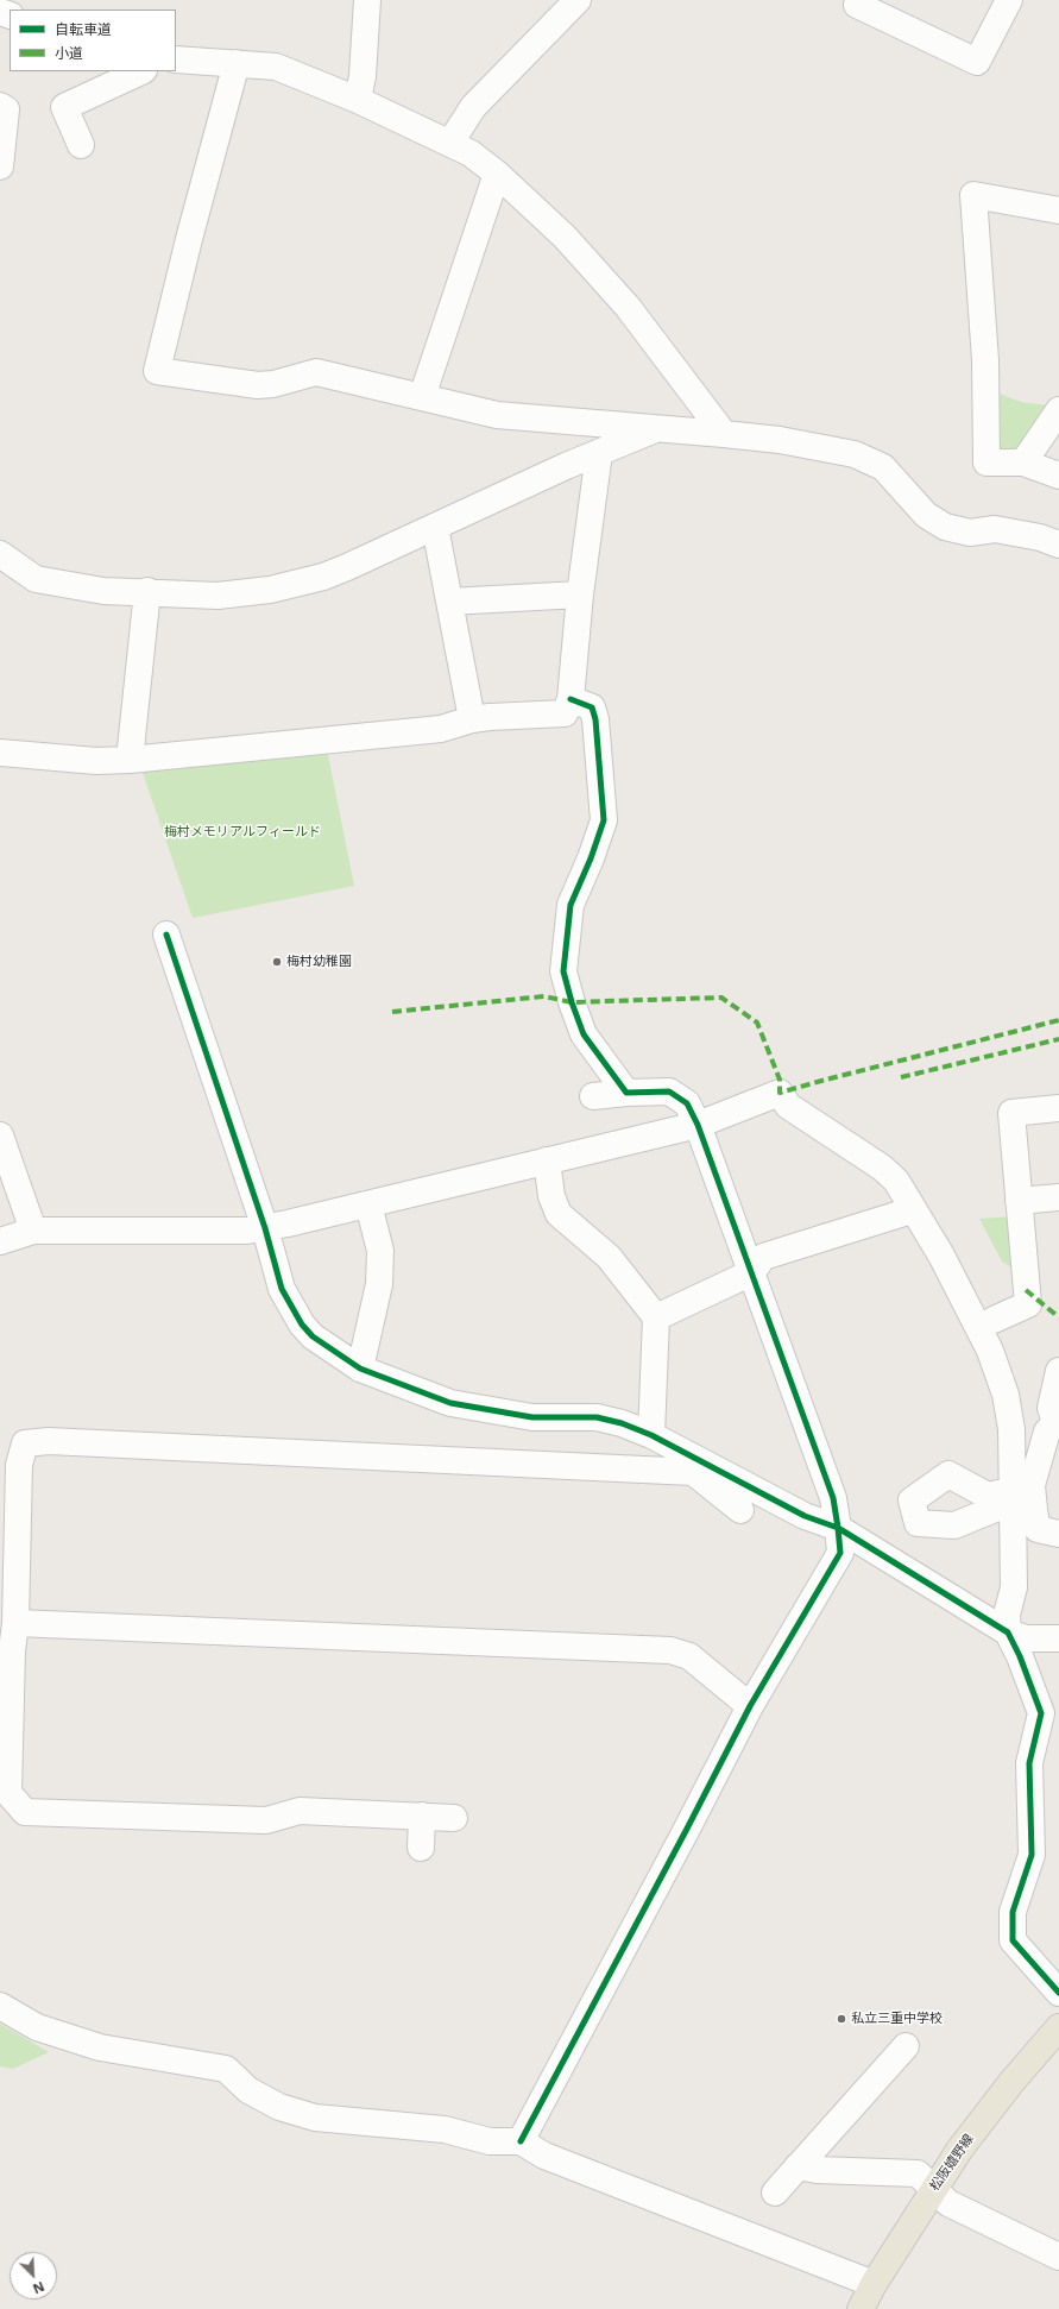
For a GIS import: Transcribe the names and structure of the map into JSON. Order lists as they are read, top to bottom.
{
  "streets": {
    "main road": ["松阪嬉野線"]
  },
  "parks": ["梅村メモリアルフィールド"],
  "places": ["梅村幼稚園", "私立三重中学校"],
  "legend": ["自転車道", "小道"],
  "north": "bottom right"
}
